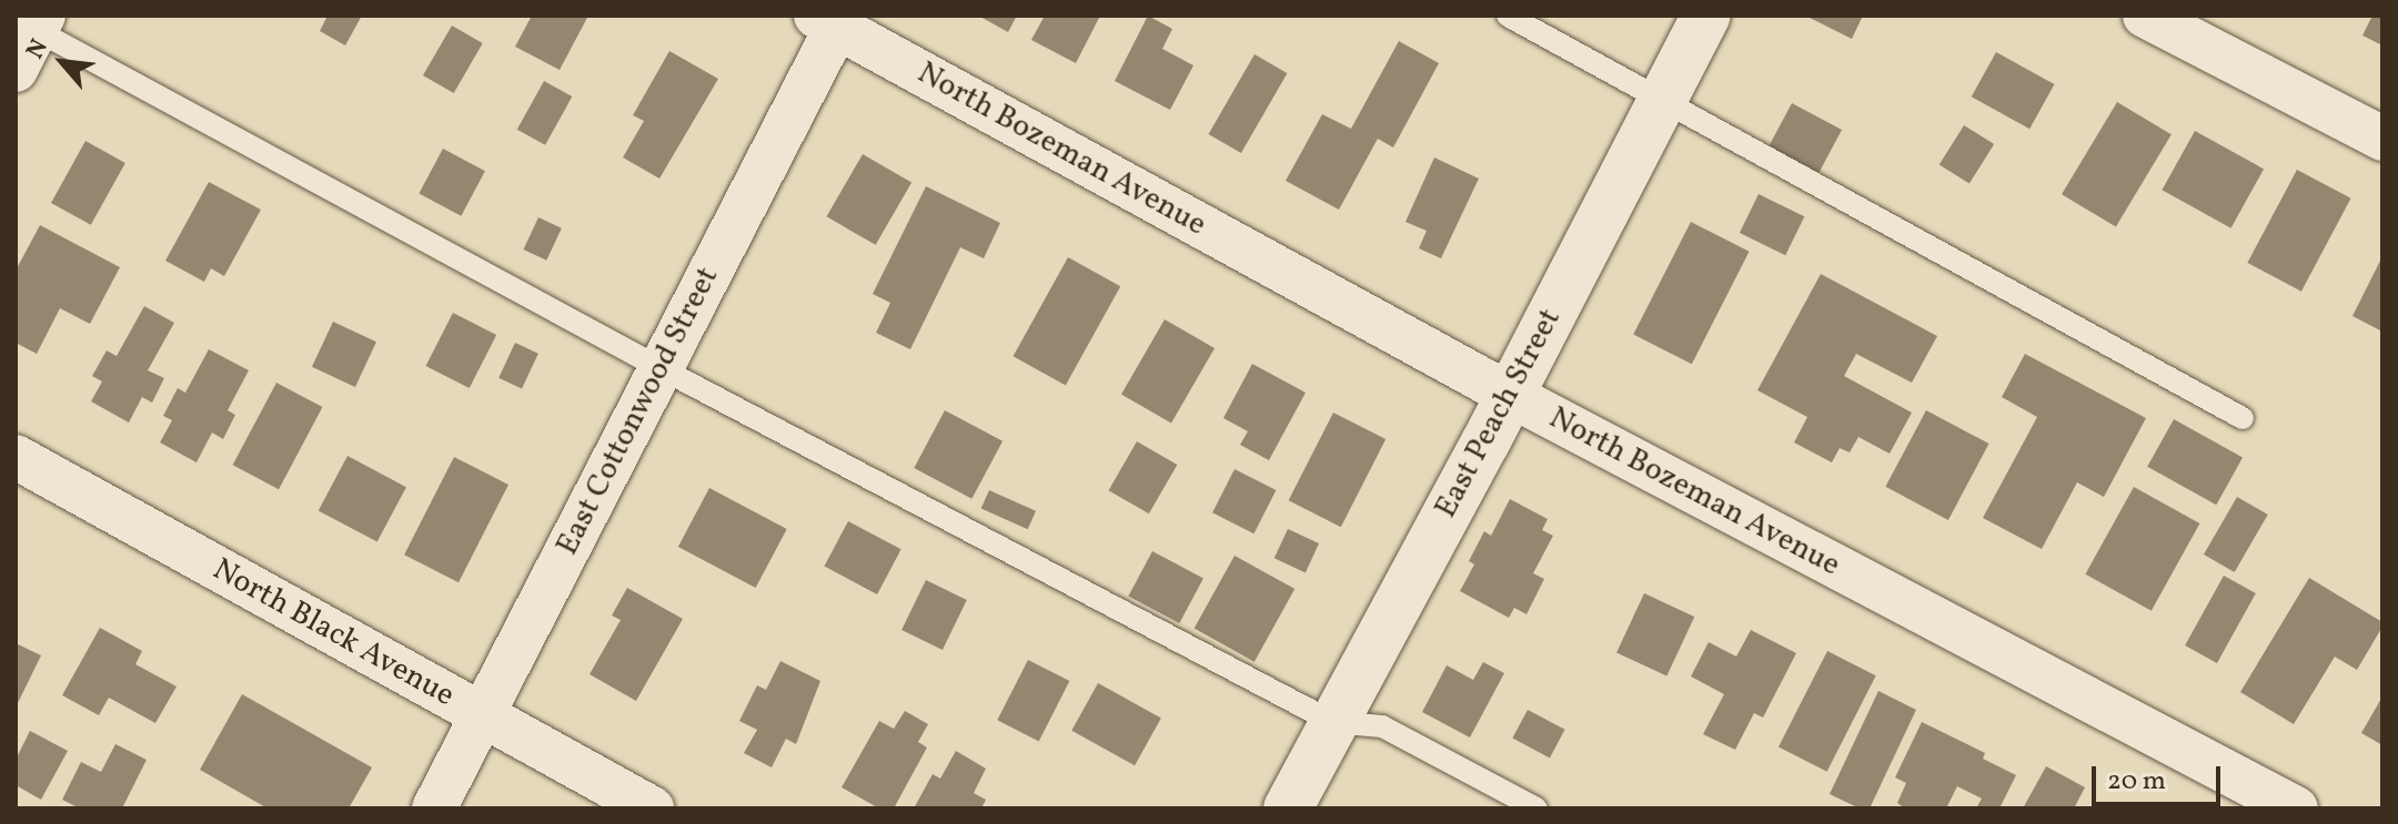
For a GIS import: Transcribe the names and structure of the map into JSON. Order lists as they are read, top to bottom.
{
  "streets": {
    "main road": ["East Peach Street"],
    "street": ["North Bozeman Avenue", "East Cottonwood Street", "North Black Avenue"]
  },
  "crossings": [
    ["North Bozeman Avenue", "East Cottonwood Street"],
    ["North Bozeman Avenue", "East Peach Street"],
    ["East Cottonwood Street", "North Black Avenue"]
  ],
  "scale_bar": "20 m",
  "north": "top left"
}
